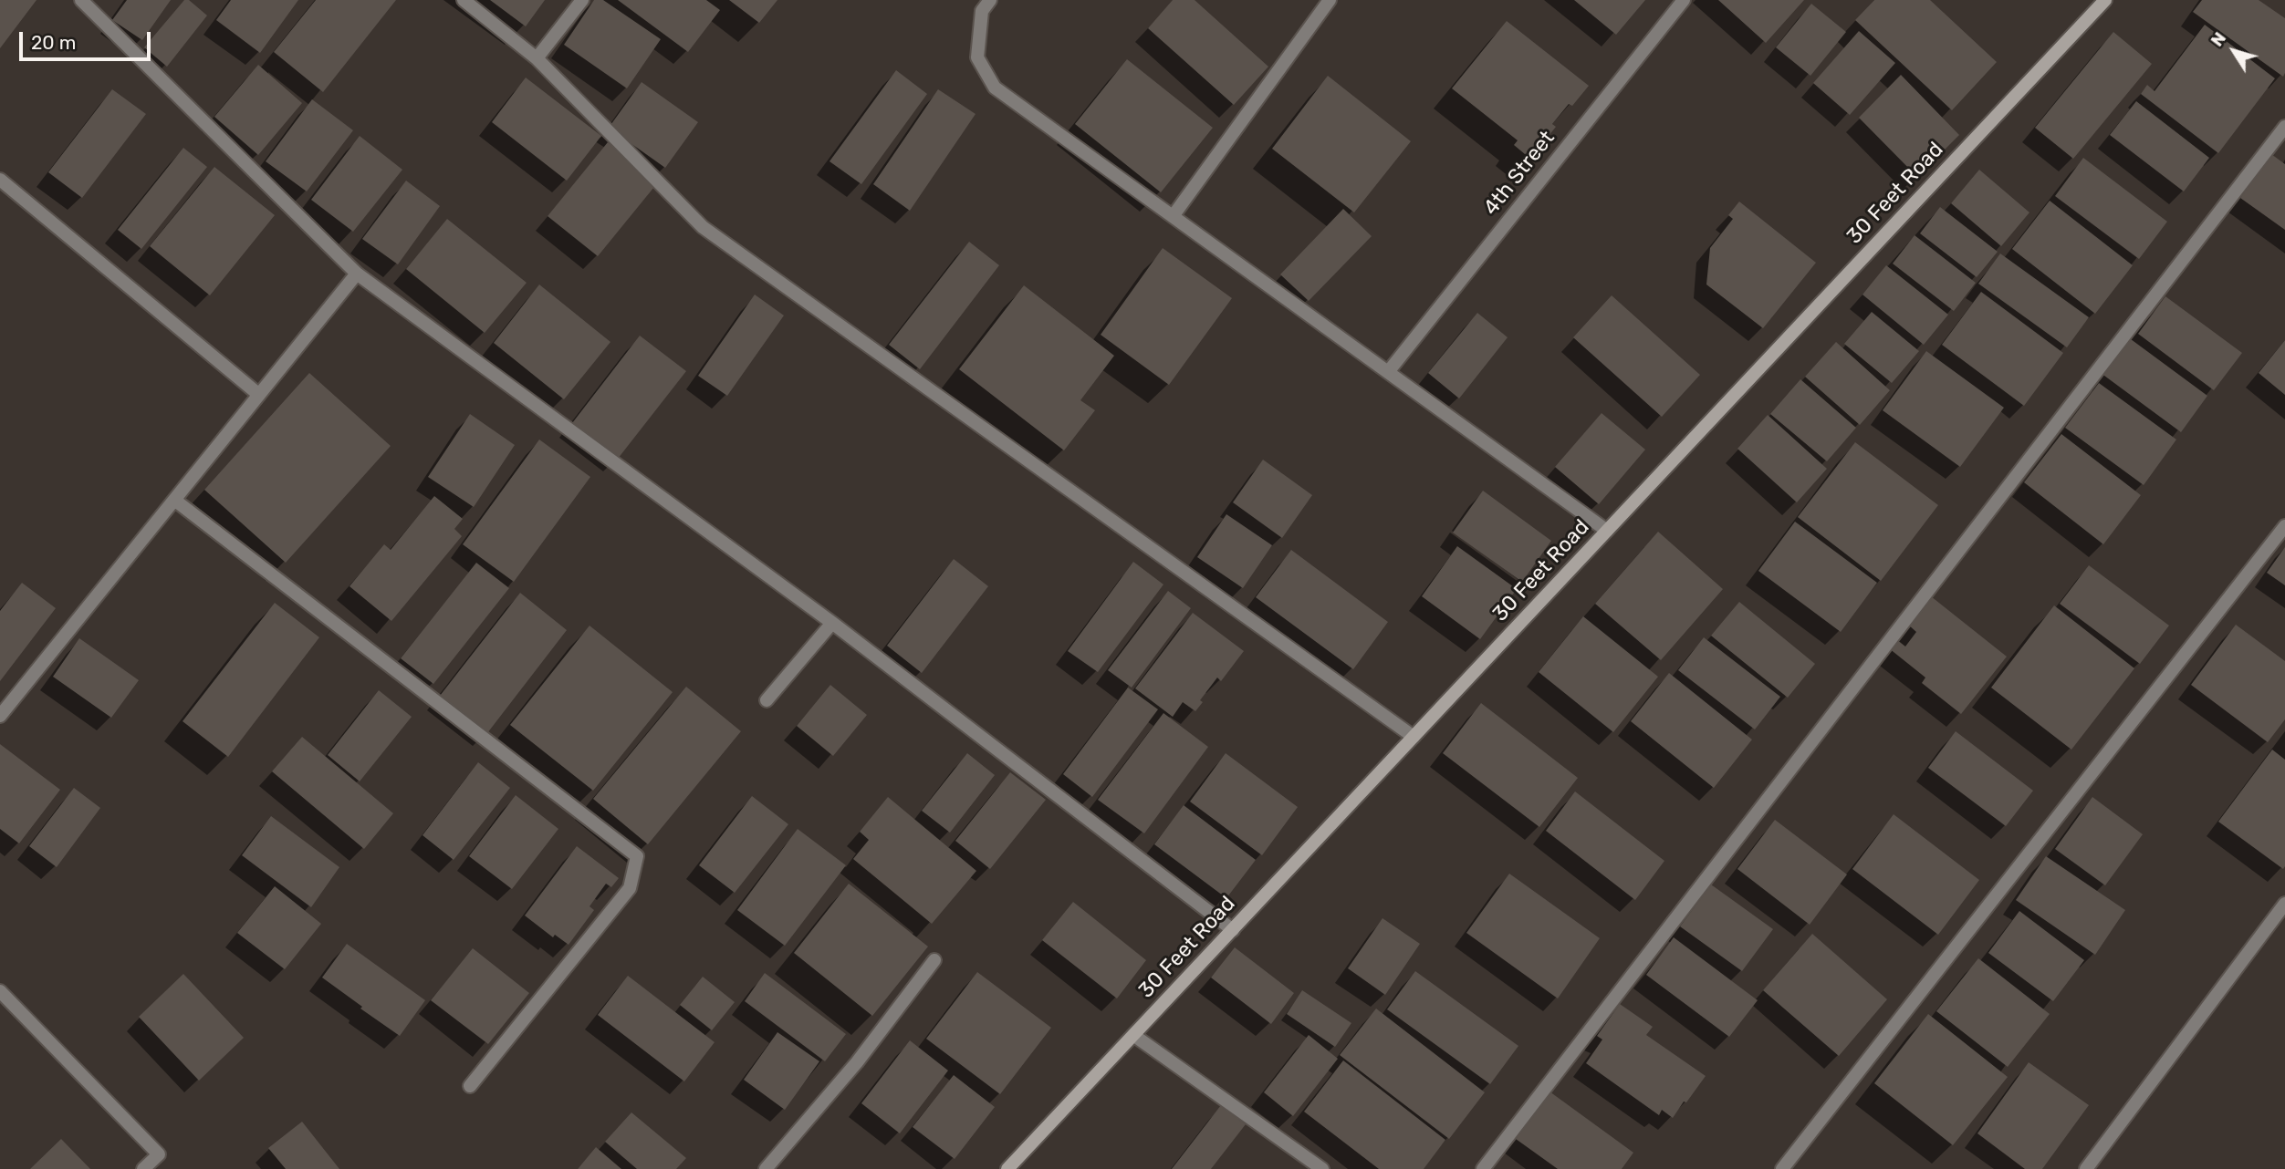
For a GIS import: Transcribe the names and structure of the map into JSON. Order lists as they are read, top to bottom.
{
  "streets": {
    "main road": ["30 Feet Road"],
    "street": ["4th Street"]
  },
  "scale_bar": "20 m",
  "north": "top left"
}
